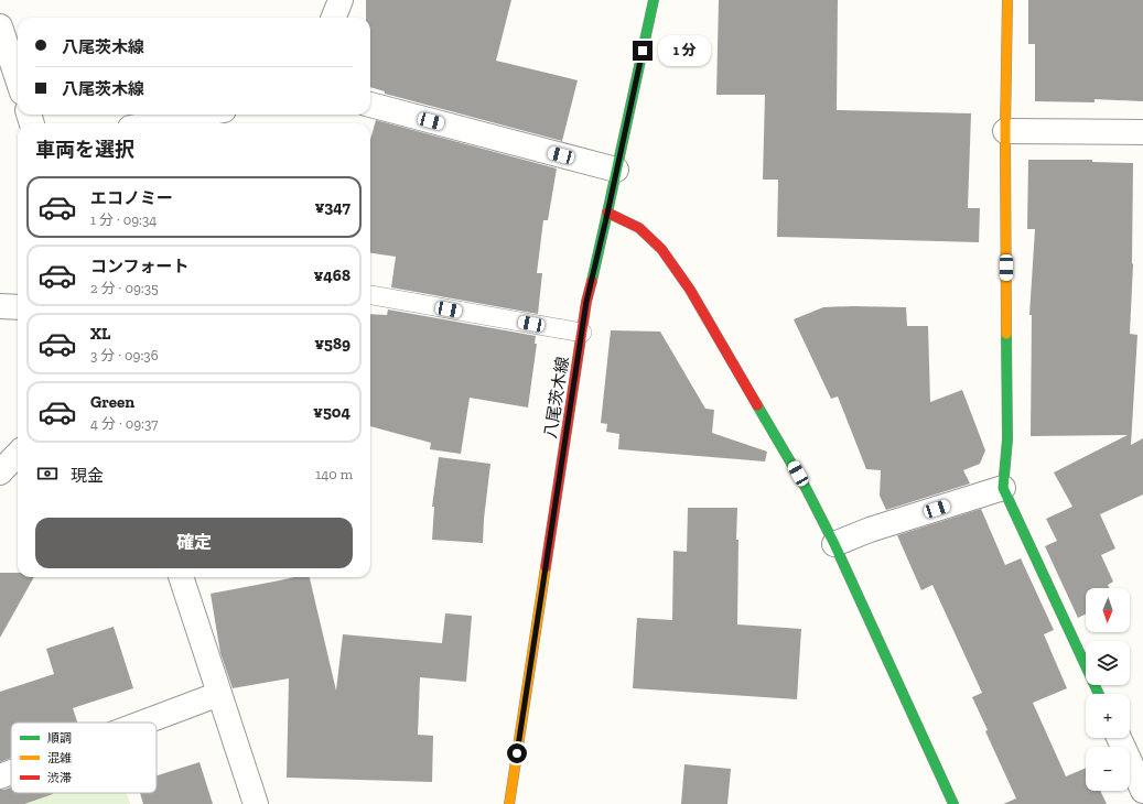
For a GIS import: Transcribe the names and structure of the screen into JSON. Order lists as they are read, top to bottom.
{
  "streets": {
    "street": ["八尾茨木線"]
  },
  "legend": ["順調", "混雑", "渋滞"],
  "north": "bottom",
  "page": {
    "banner": ["八尾茨木線", "八尾茨木線"],
    "bubble": "1 分",
    "heading": "車両を選択",
    "list": [
      {
        "name": "エコノミー",
        "note": "1 分 · 09:34",
        "value": "¥347"
      },
      {
        "name": "コンフォート",
        "note": "2 分 · 09:35",
        "value": "¥468"
      },
      {
        "name": "XL",
        "note": "3 分 · 09:36",
        "value": "¥589"
      },
      {
        "name": "Green",
        "note": "4 分 · 09:37",
        "value": "¥504"
      }
    ],
    "pay": ["現金", "140 m"],
    "buttons": "確定",
    "map_buttons": ["+", "−"]
  }
}
